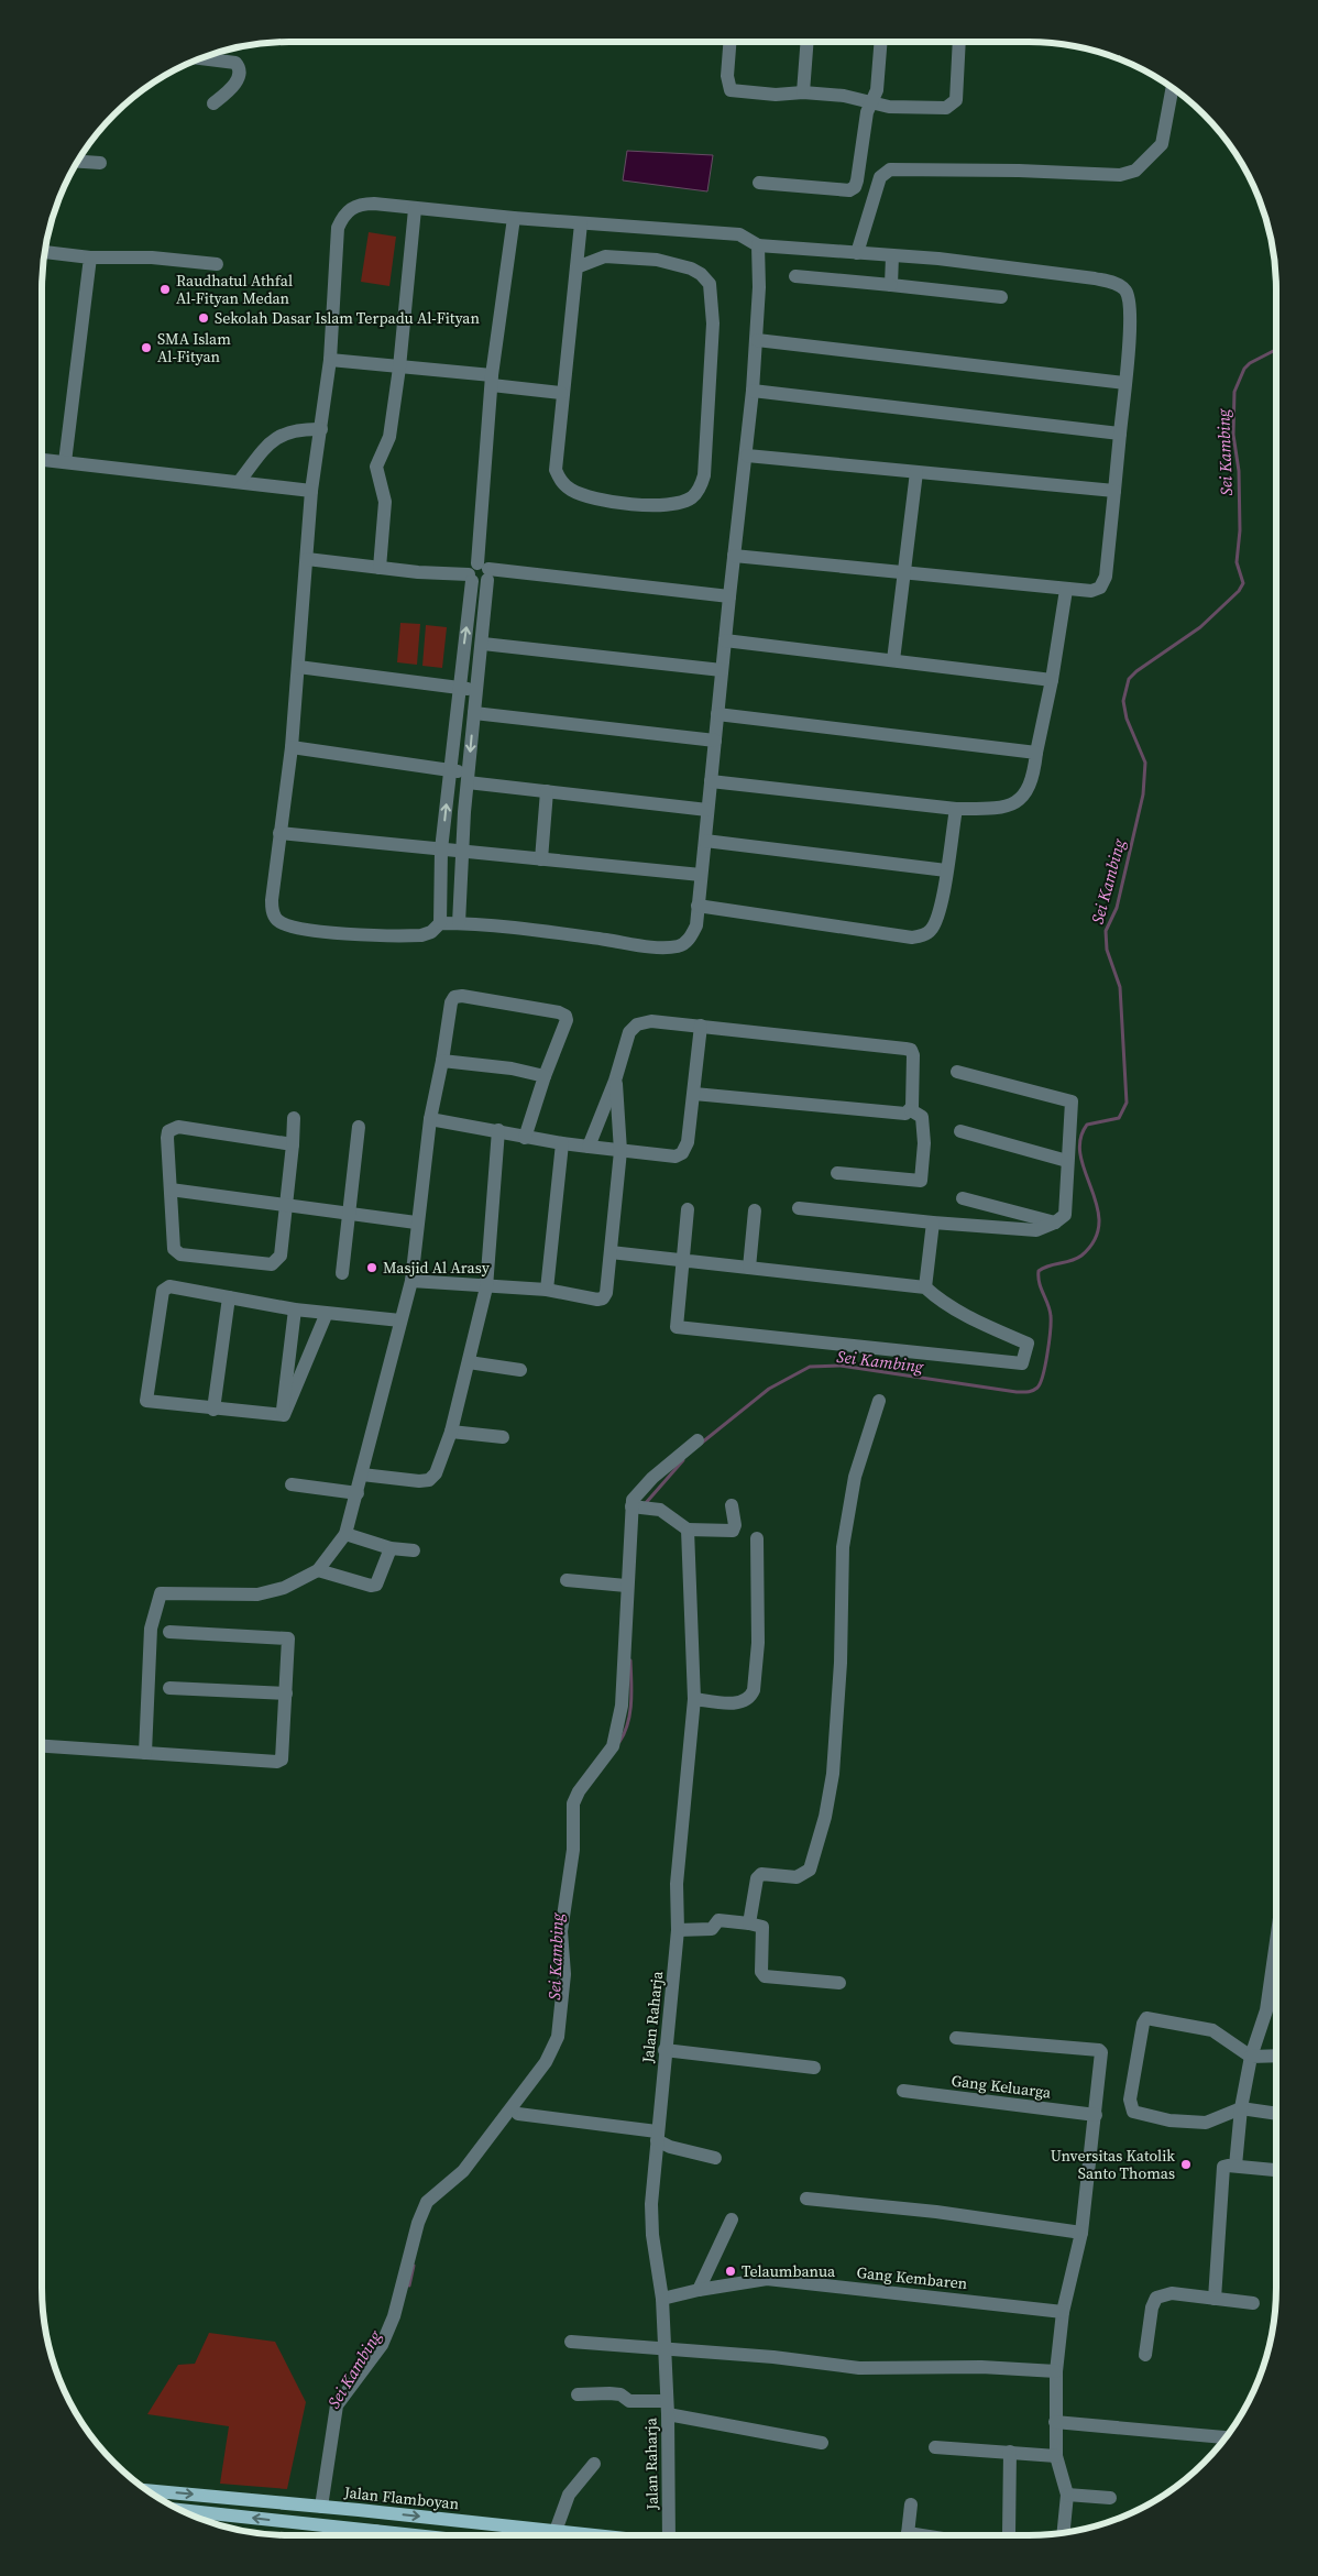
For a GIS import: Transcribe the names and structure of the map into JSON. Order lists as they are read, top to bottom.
{
  "streets": {
    "main road": ["Jalan Flamboyan"],
    "street": ["Jalan Raharja", "Gang Keluarga", "Gang Kembaren"]
  },
  "crossings": [
    ["Jalan Raharja", "Gang Kembaren"]
  ],
  "water": ["Sei Kambing"],
  "places": [
    "Raudhatul Athfal Al-Fityan Medan",
    "Sekolah Dasar Islam Terpadu Al-Fityan",
    "SMA Islam Al-Fityan",
    "Masjid Al Arasy",
    "Unversitas Katolik Santo Thomas",
    "Telaumbanua"
  ]
}
